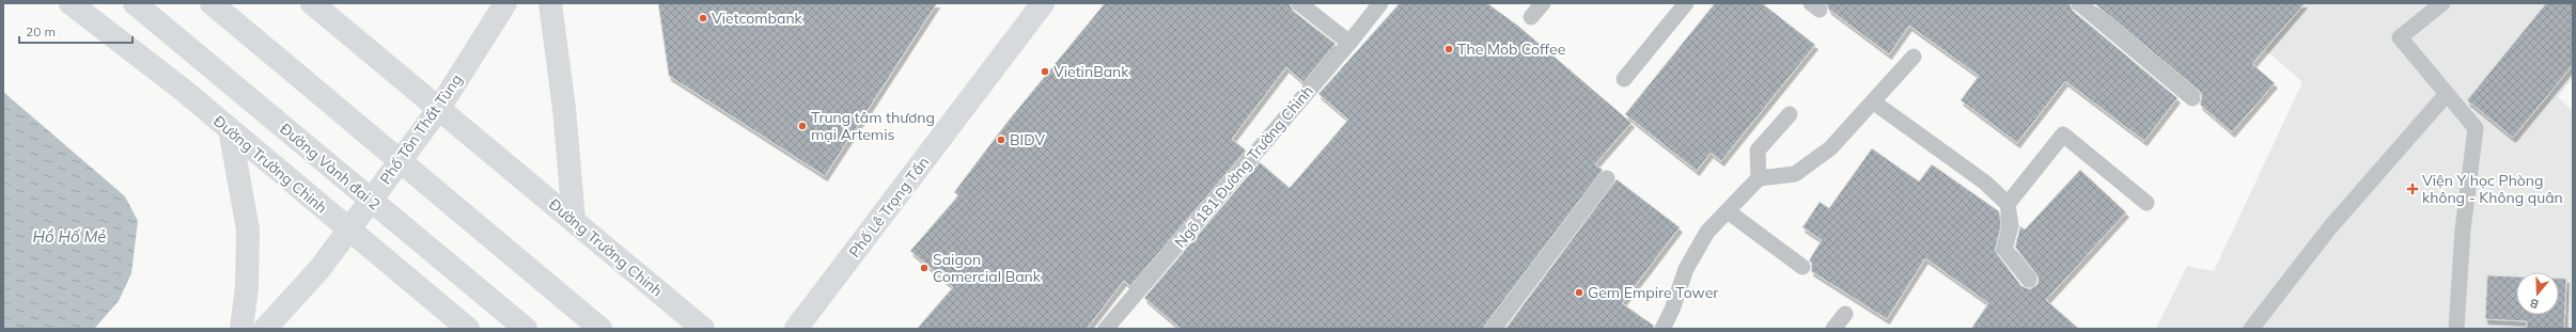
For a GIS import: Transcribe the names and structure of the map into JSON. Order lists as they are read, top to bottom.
{
  "streets": {
    "main road": [
      "Phố Tôn Thất Tùng",
      "Đường Trường Chinh",
      "Đường Vành đai 2",
      "Phố Lê Trọng Tấn"
    ],
    "lane": ["Ngõ 181 Đường Trường Chinh"]
  },
  "crossings": [
    ["Phố Tôn Thất Tùng", "Đường Trường Chinh"]
  ],
  "water": ["Hồ Hố Mẻ"],
  "places": {
    "other": [
      "Vietcombank",
      "The Mob Coffee",
      "VietinBank",
      "Trung tâm thương mại Artemis",
      "BIDV",
      "Saigon Comercial Bank",
      "Gem Empire Tower"
    ],
    "health": ["Viện Y học Phòng không - Không quân"]
  },
  "scale_bar": "20 m",
  "north": "bottom"
}
